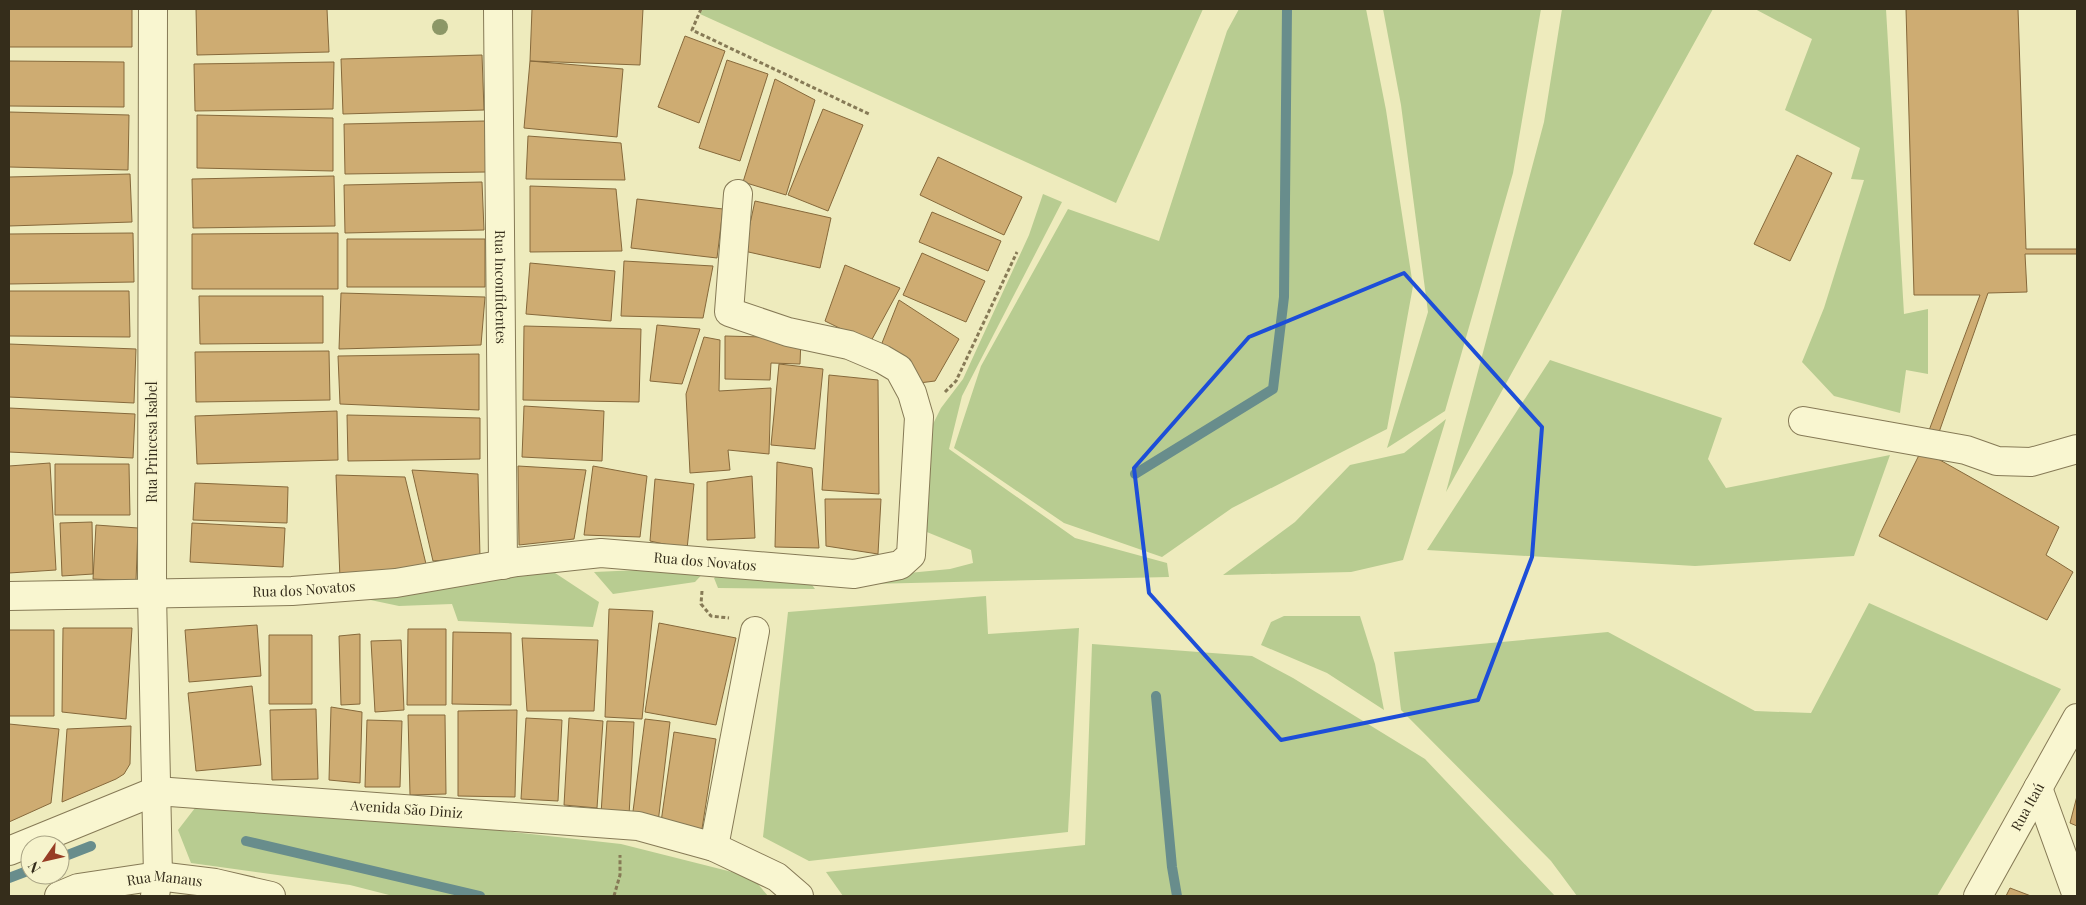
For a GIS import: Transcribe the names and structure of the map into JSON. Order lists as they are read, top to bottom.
{
  "streets": {
    "street": [
      "Rua Inconfidentes",
      "Rua Princesa Isabel",
      "Rua dos Novatos",
      "Rua Itaú",
      "Avenida São Diniz",
      "Rua Manaus"
    ]
  },
  "crossings": [
    ["Rua Inconfidentes", "Rua dos Novatos"],
    ["Rua Princesa Isabel", "Rua dos Novatos"],
    ["Rua Princesa Isabel", "Avenida São Diniz"],
    ["Rua Princesa Isabel", "Rua Manaus"]
  ],
  "north": "bottom left"
}
